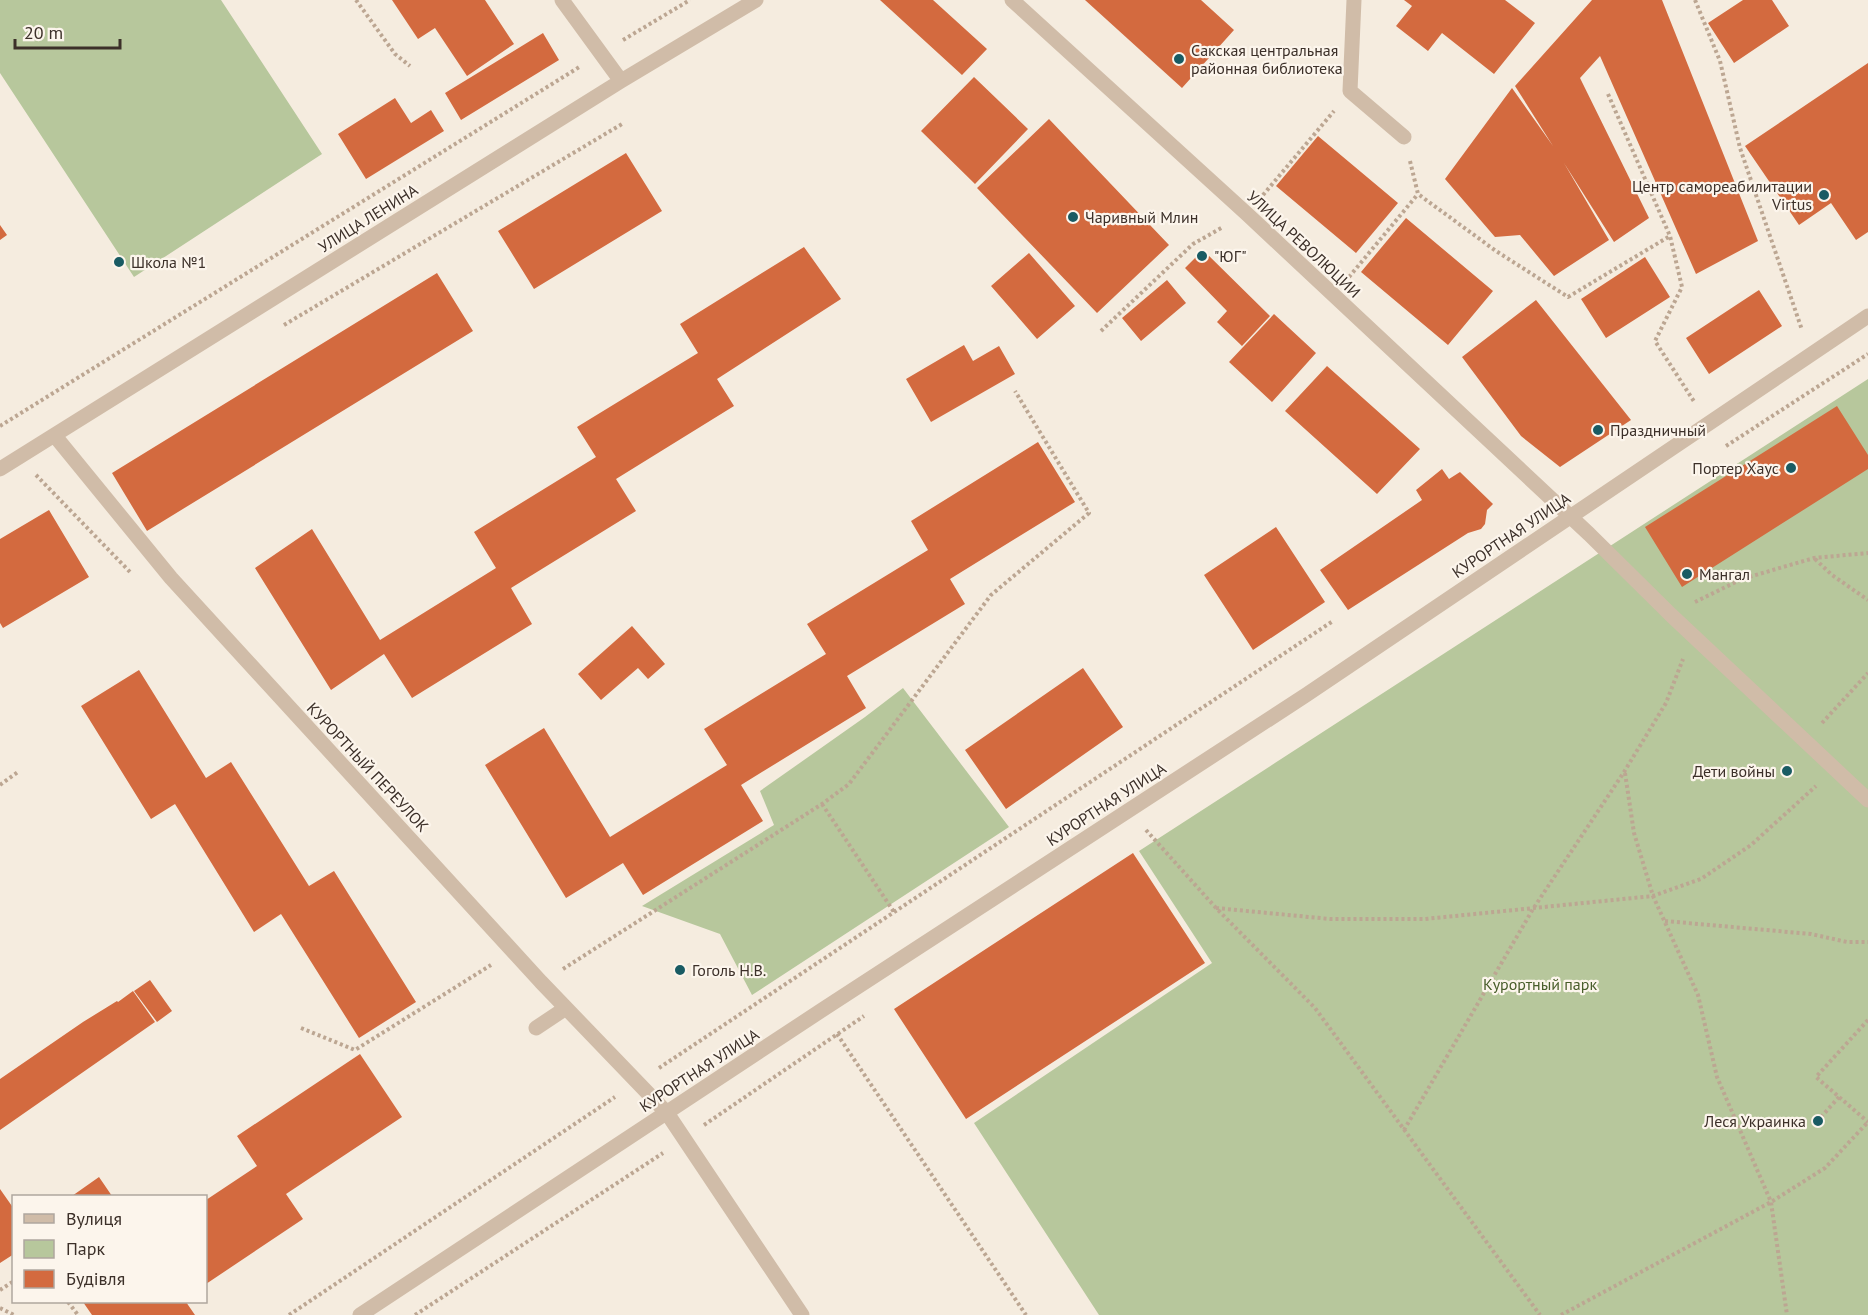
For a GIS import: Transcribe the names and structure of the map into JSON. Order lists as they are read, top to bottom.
{
  "streets": {
    "street": [
      "УЛИЦА ЛЕНИНА",
      "УЛИЦА РЕВОЛЮЦИИ",
      "КУРОРТНАЯ УЛИЦА",
      "КУРОРТНЫЙ ПЕРЕУЛОК"
    ]
  },
  "crossings": [
    ["УЛИЦА ЛЕНИНА", "КУРОРТНЫЙ ПЕРЕУЛОК"],
    ["УЛИЦА РЕВОЛЮЦИИ", "КУРОРТНАЯ УЛИЦА"],
    ["КУРОРТНАЯ УЛИЦА", "КУРОРТНЫЙ ПЕРЕУЛОК"]
  ],
  "parks": ["Курортный парк"],
  "places": [
    "Сакская центральная районная библиотека",
    "Центр самореабилитации Virtus",
    "Чаривный Млин",
    "\"ЮГ\"",
    "Школа №1",
    "Праздничный",
    "Портер Хаус",
    "Мангал",
    "Дети войны",
    "Гоголь Н.В.",
    "Леся Украинка"
  ],
  "legend": ["Вулиця", "Парк", "Будівля"],
  "scale_bar": "20 m"
}
